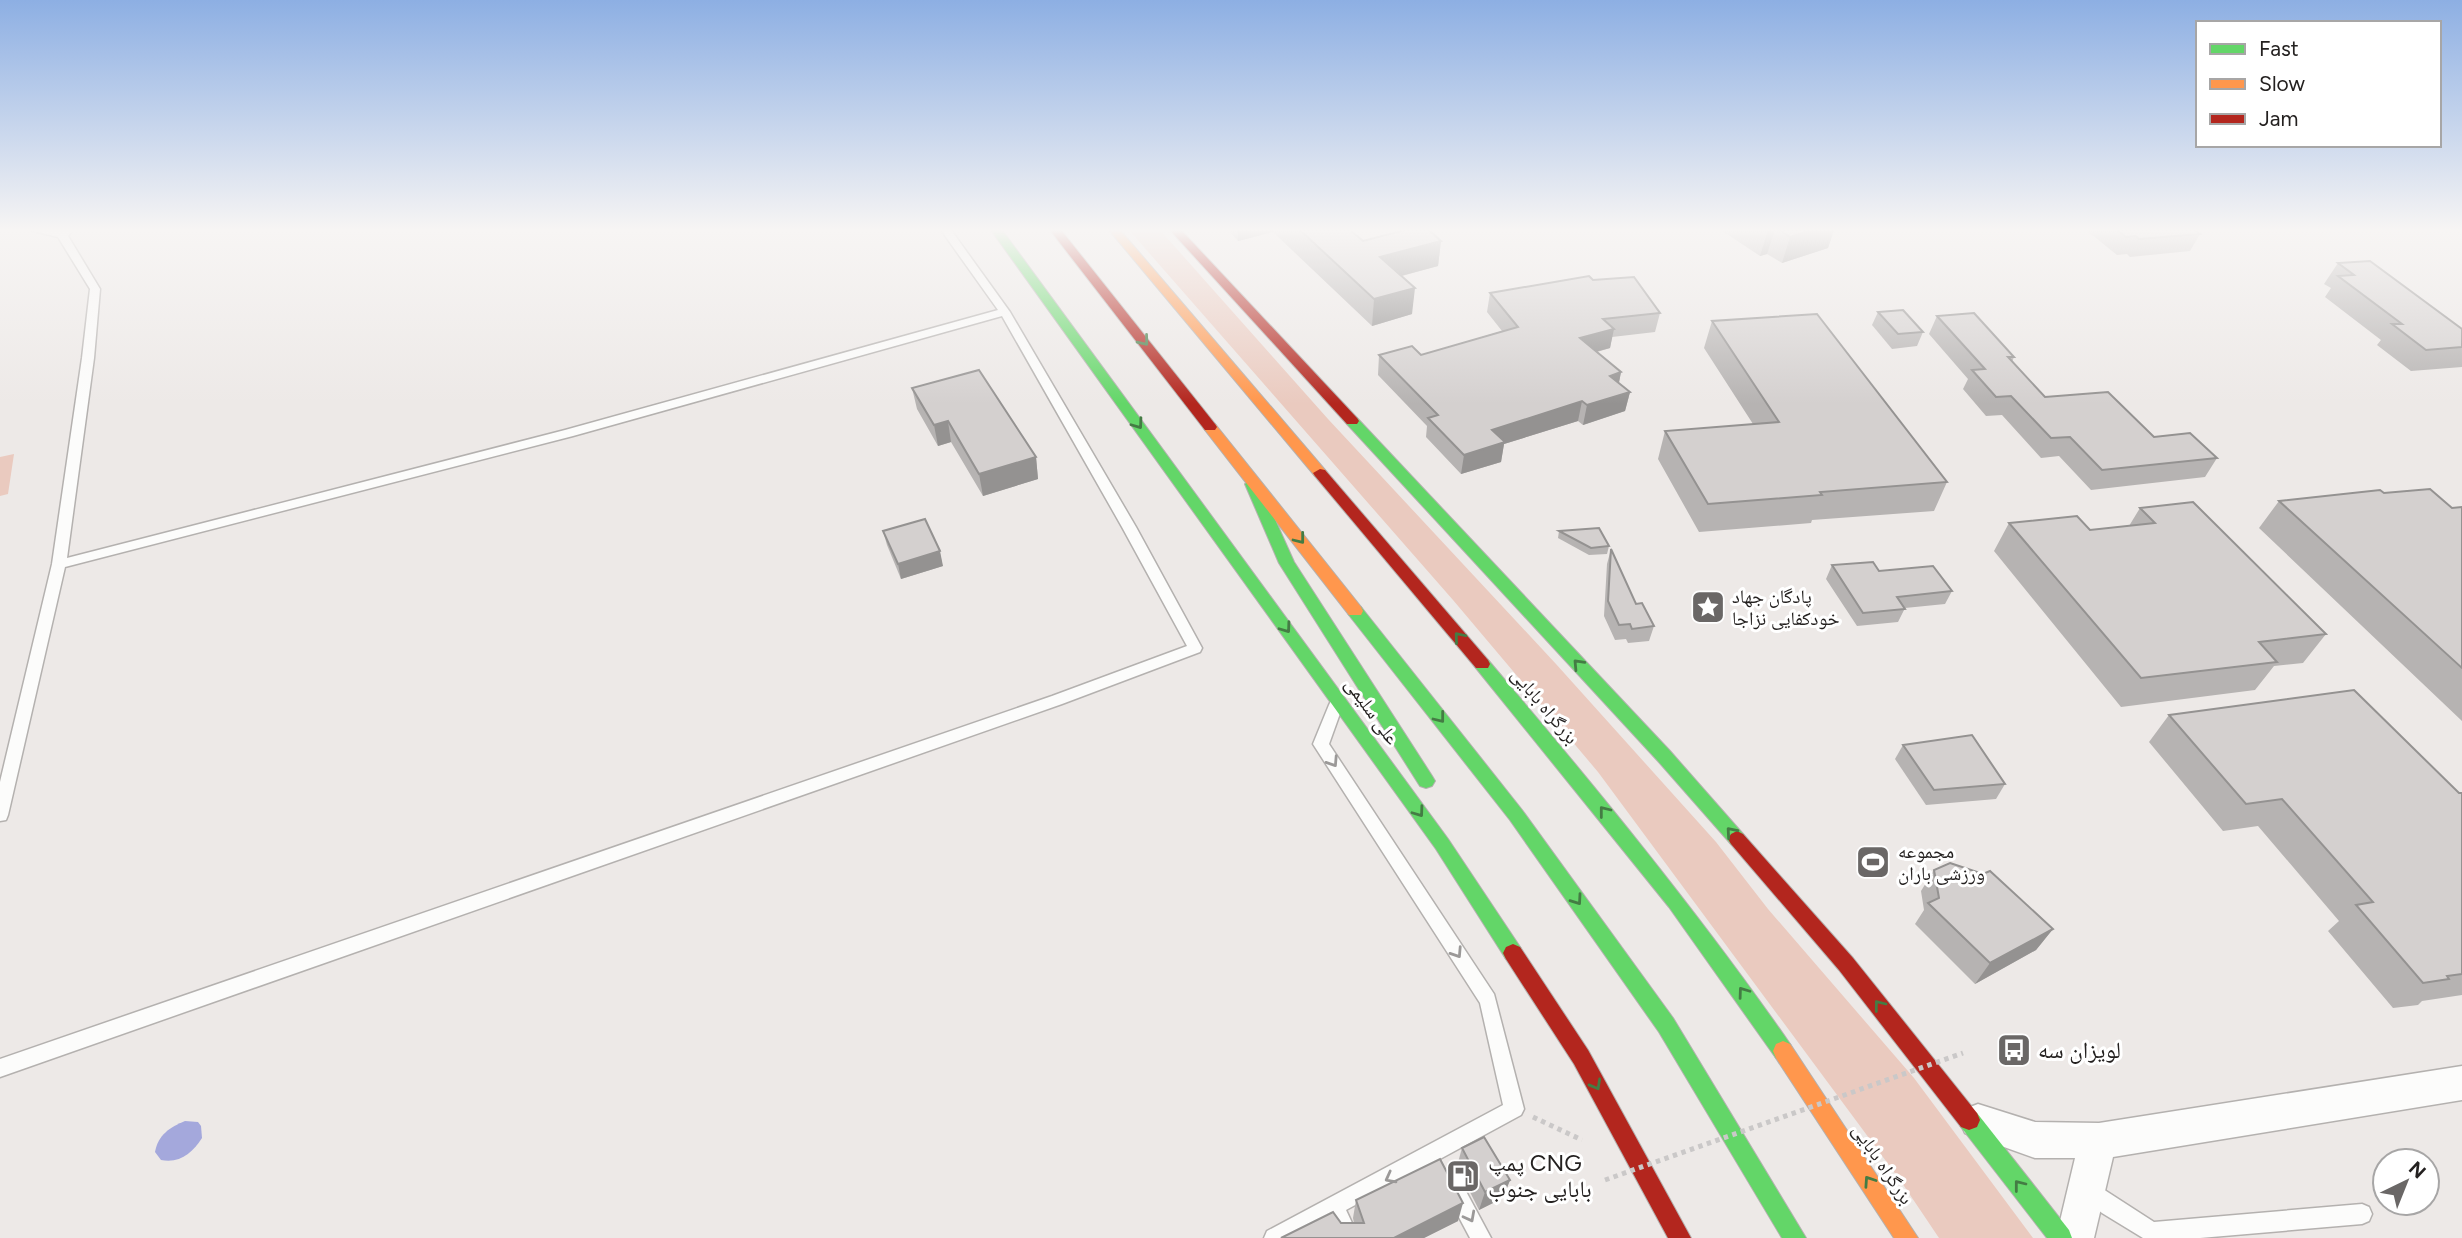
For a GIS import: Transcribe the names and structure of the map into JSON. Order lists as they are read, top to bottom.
{
  "streets": {
    "main road": ["بزرگراه بابایی", "علی سلیمی"]
  },
  "places": {
    "place": ["پادگان جهاد خودکفایی نزاجا"],
    "sports": ["مجموعه ورزشی باران"],
    "bus stop": ["لویزان سه"],
    "fuel station": ["پمپ CNG بابایی جنوب"]
  },
  "legend": ["Fast", "Slow", "Jam"],
  "north": "top right"
}
